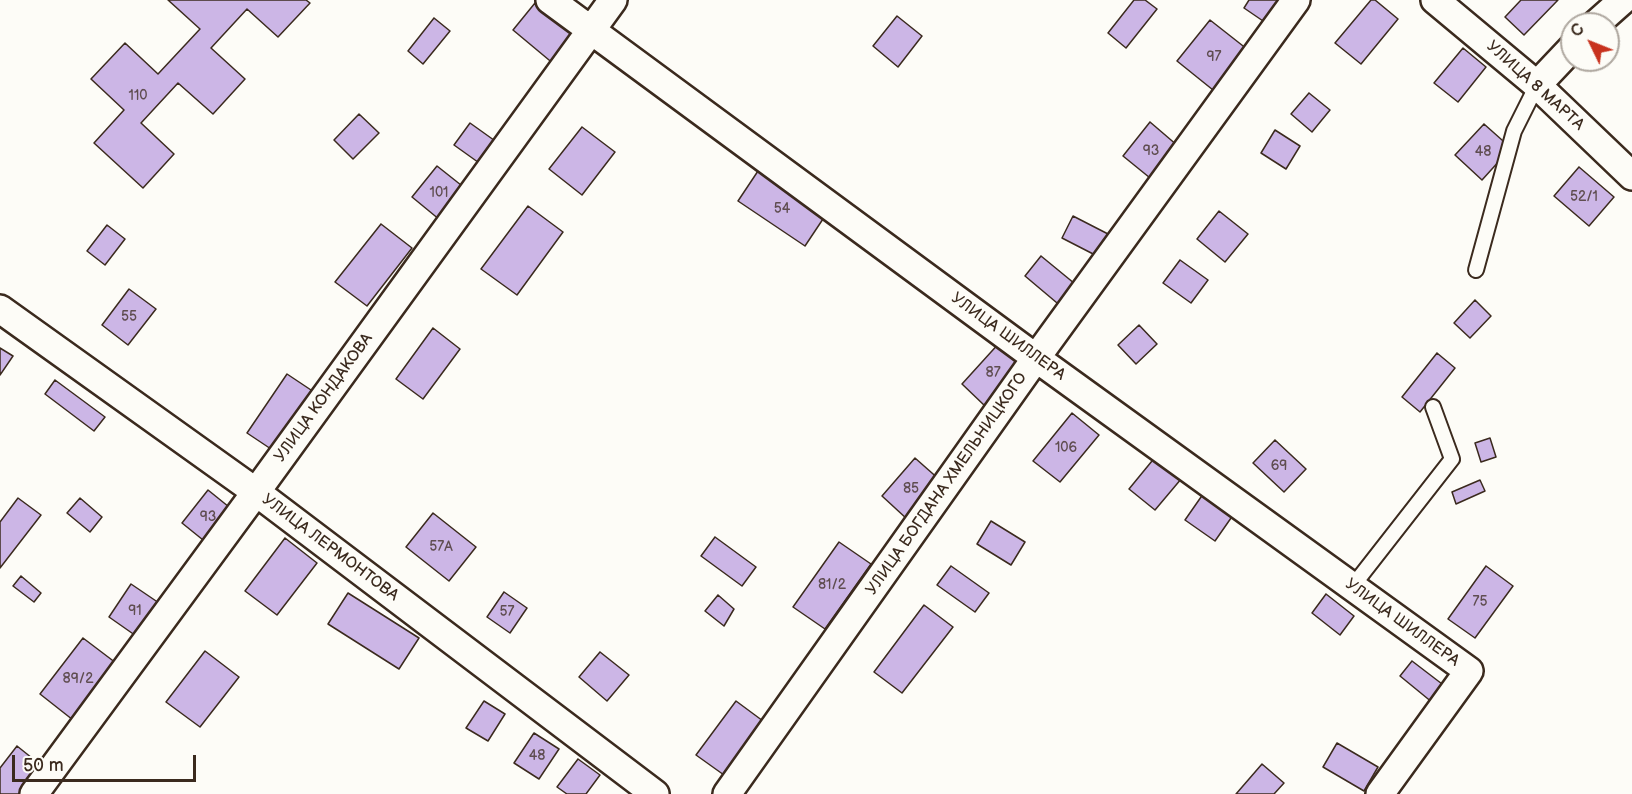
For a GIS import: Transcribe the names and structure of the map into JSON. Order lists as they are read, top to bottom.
{
  "streets": {
    "street": [
      "УЛИЦА 8 МАРТА",
      "УЛИЦА ШИЛЛЕРА",
      "УЛИЦА КОНДАКОВА",
      "УЛИЦА БОГДАНА ХМЕЛЬНИЦКОГО",
      "УЛИЦА ЛЕРМОНТОВА"
    ]
  },
  "crossings": [
    ["УЛИЦА ШИЛЛЕРА", "УЛИЦА КОНДАКОВА"],
    ["УЛИЦА ШИЛЛЕРА", "УЛИЦА БОГДАНА ХМЕЛЬНИЦКОГО"],
    ["УЛИЦА КОНДАКОВА", "УЛИЦА ЛЕРМОНТОВА"]
  ],
  "house_numbers": [
    "97",
    "110",
    "93",
    "48",
    "101",
    "52/1",
    "54",
    "55",
    "87",
    "106",
    "69",
    "85",
    "93",
    "57А",
    "81/2",
    "75",
    "91",
    "57",
    "89/2",
    "48"
  ],
  "scale_bar": "50 m",
  "north": "top left"
}
